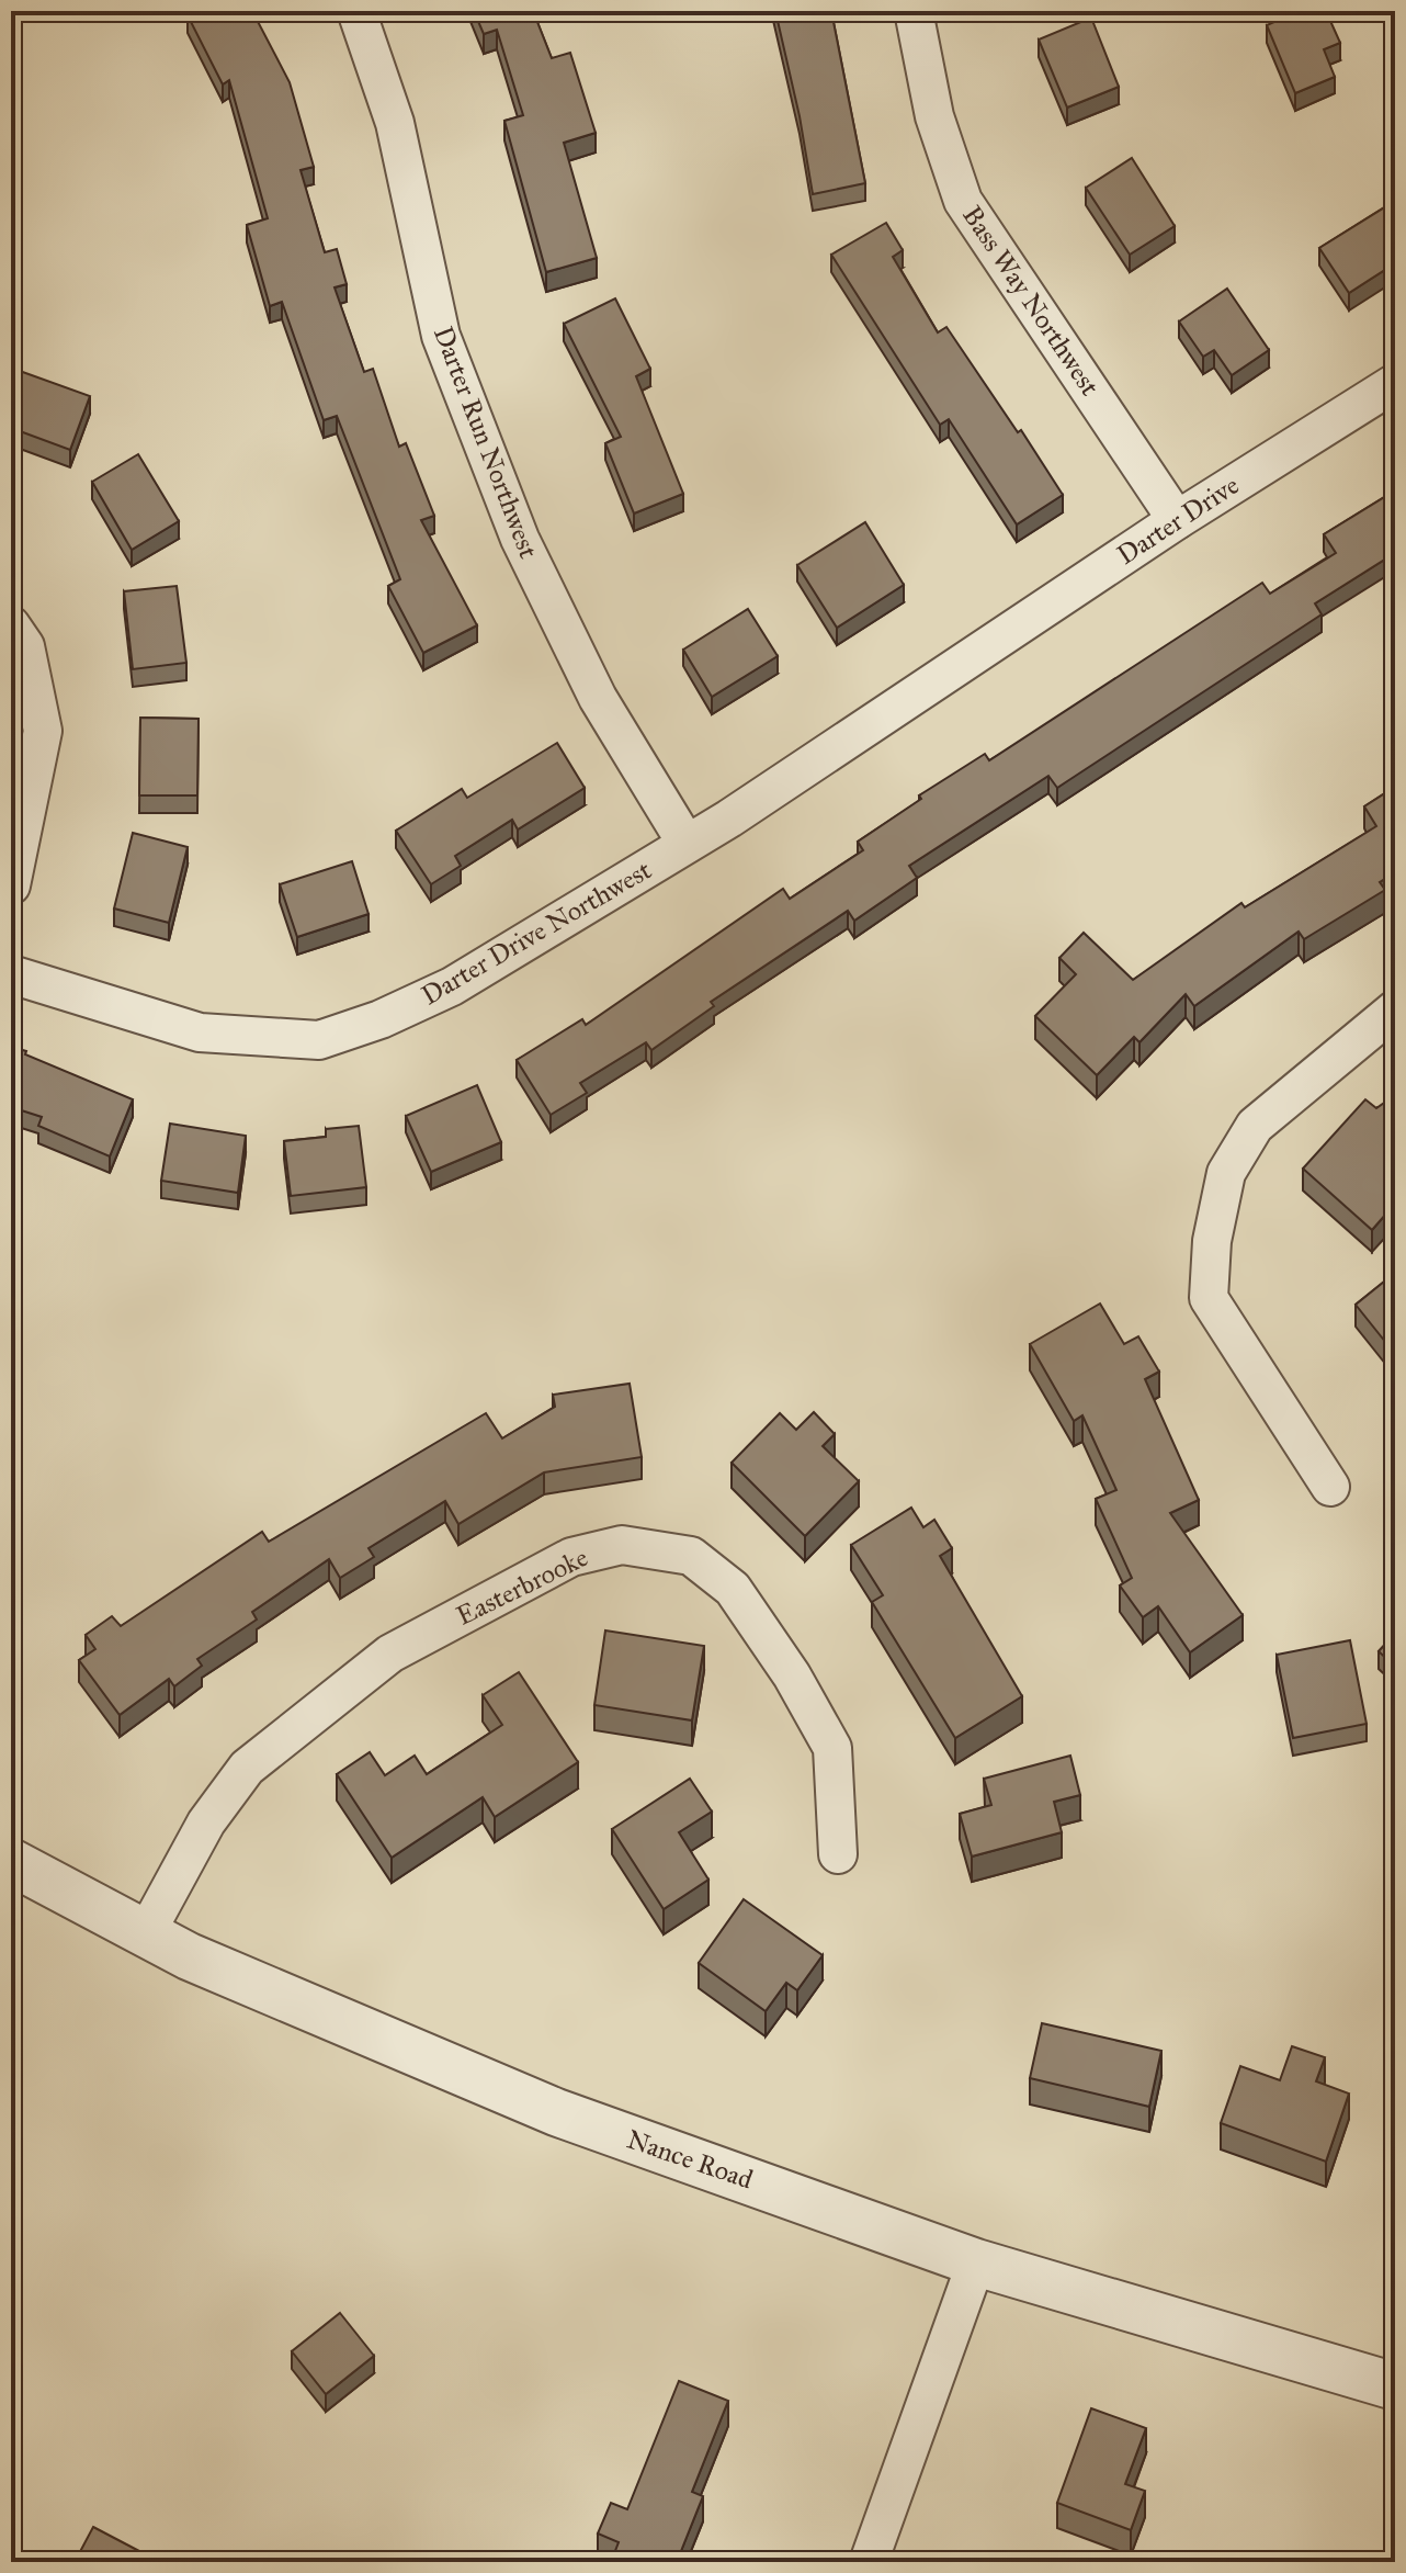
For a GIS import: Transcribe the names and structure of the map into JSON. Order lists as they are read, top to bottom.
{
  "streets": {
    "street": [
      "Bass Way Northwest",
      "Darter Run Northwest",
      "Darter Drive",
      "Darter Drive Northwest",
      "Easterbrooke",
      "Nance Road"
    ]
  },
  "crossings": [
    ["Bass Way Northwest", "Darter Drive"],
    ["Darter Run Northwest", "Darter Drive Northwest"],
    ["Darter Drive", "Darter Drive Northwest"],
    ["Easterbrooke", "Nance Road"]
  ]
}
